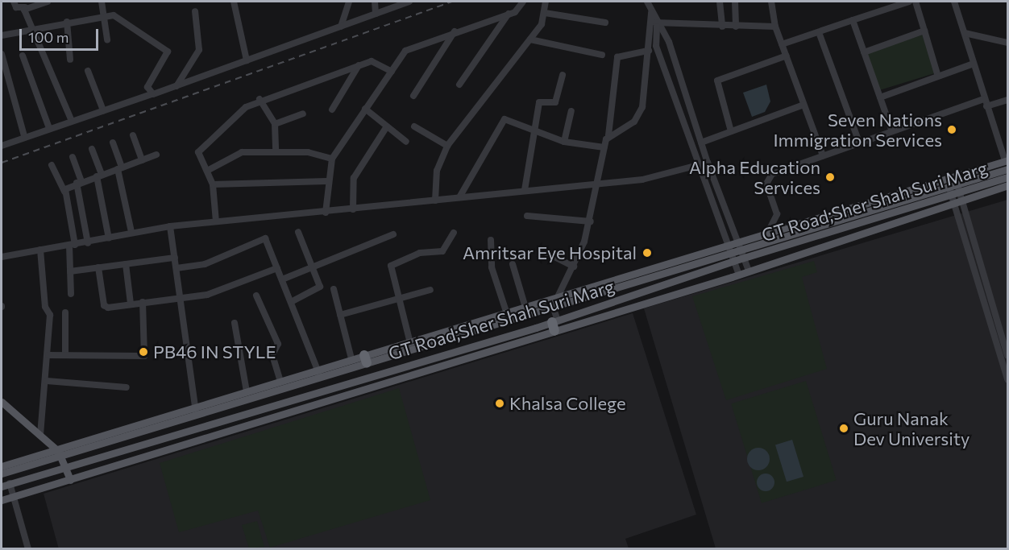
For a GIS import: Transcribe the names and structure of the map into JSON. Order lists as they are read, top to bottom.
{
  "streets": {
    "main road": ["GT Road;Sher Shah Suri Marg"]
  },
  "places": [
    "Seven Nations Immigration Services",
    "Alpha Education Services",
    "Amritsar Eye Hospital",
    "PB46 IN STYLE",
    "Khalsa College",
    "Guru Nanak Dev University"
  ],
  "scale_bar": "100 m"
}
